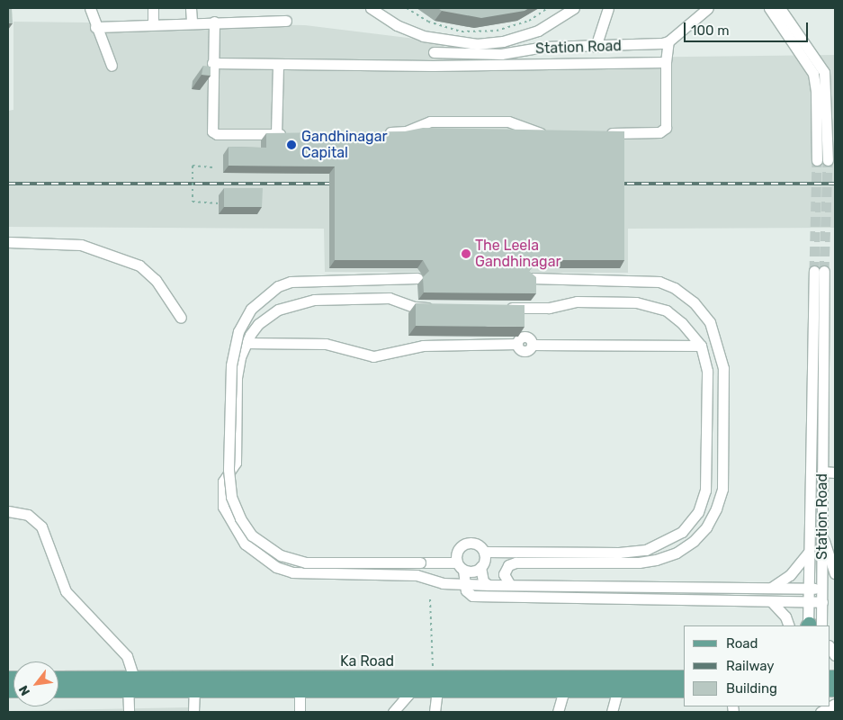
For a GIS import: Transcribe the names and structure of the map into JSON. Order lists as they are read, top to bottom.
{
  "streets": {
    "main road": ["Ka Road"],
    "street": ["Station Road"]
  },
  "places": ["Gandhinagar Capital", "The Leela Gandhinagar"],
  "legend": ["Road", "Railway", "Building"],
  "scale_bar": "100 m",
  "north": "bottom left"
}
